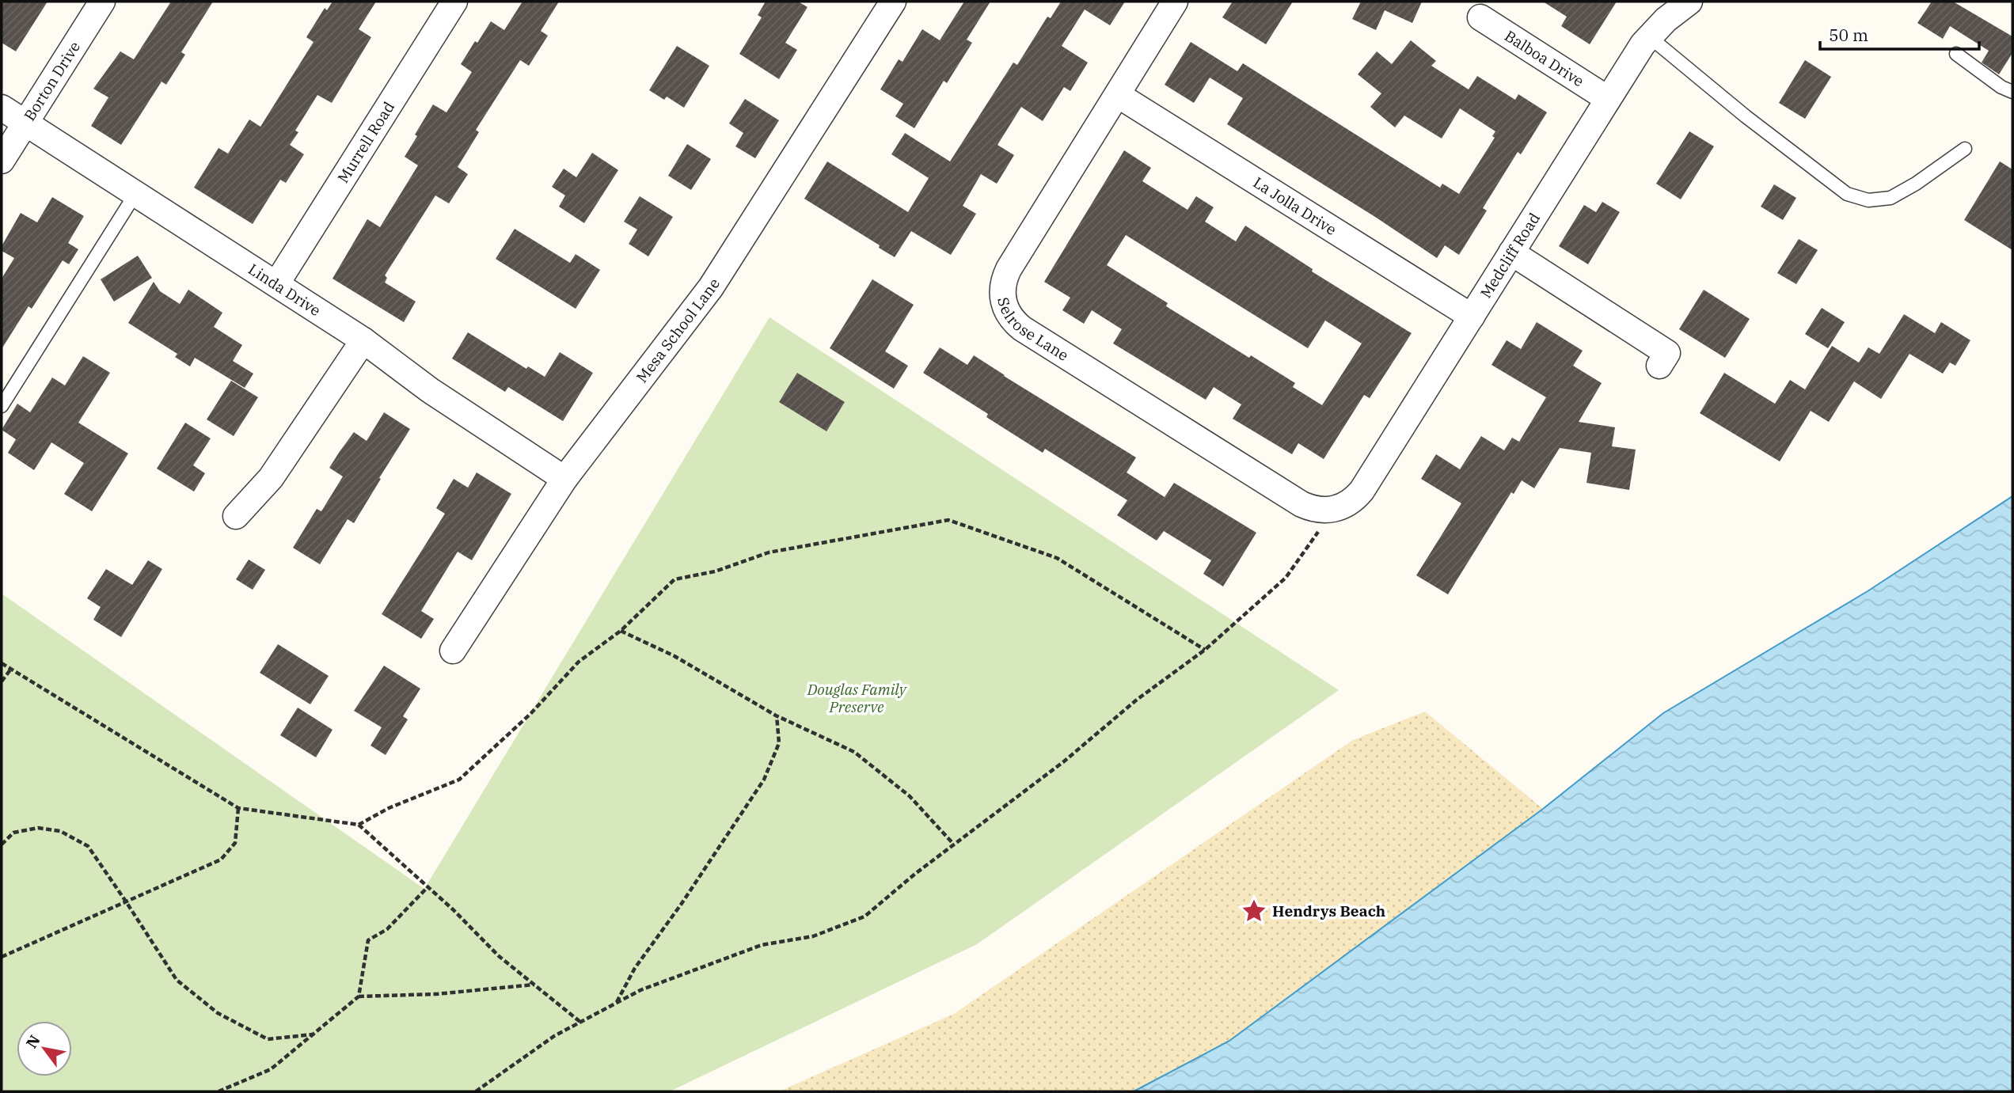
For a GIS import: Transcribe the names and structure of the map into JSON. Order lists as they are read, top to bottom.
{
  "streets": {
    "street": [
      "Balboa Drive",
      "Borton Drive",
      "Murrell Road",
      "La Jolla Drive",
      "Medcliff Road",
      "Linda Drive",
      "Selrose Lane",
      "Mesa School Lane"
    ]
  },
  "crossings": [
    ["Balboa Drive", "Medcliff Road"],
    ["Borton Drive", "Linda Drive"],
    ["Murrell Road", "Linda Drive"],
    ["La Jolla Drive", "Medcliff Road"],
    ["La Jolla Drive", "Selrose Lane"],
    ["Medcliff Road", "Selrose Lane"],
    ["Linda Drive", "Mesa School Lane"]
  ],
  "parks": ["Douglas Family Preserve"],
  "places": {
    "place": ["Hendrys Beach"]
  },
  "scale_bar": "50 m",
  "north": "top left"
}
